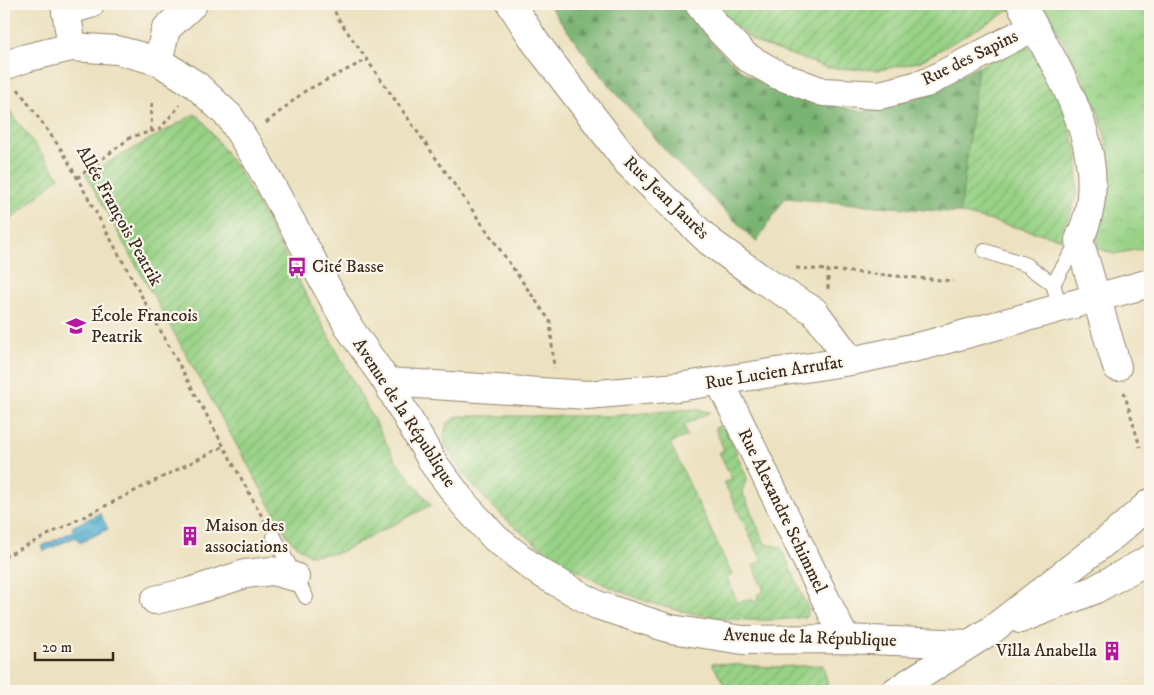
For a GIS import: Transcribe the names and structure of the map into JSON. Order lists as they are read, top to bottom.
{
  "streets": {
    "street": [
      "Rue des Sapins",
      "Rue Jean Jaurès",
      "Rue Lucien Arrufat",
      "Avenue de la République",
      "Rue Alexandre Schimmel"
    ],
    "path": ["Allée François Peatrik"]
  },
  "crossings": [
    ["Rue Jean Jaurès", "Rue Lucien Arrufat"],
    ["Allée François Peatrik", "Avenue de la République"],
    ["Rue Lucien Arrufat", "Avenue de la République"],
    ["Rue Lucien Arrufat", "Rue Alexandre Schimmel"],
    ["Avenue de la République", "Rue Alexandre Schimmel"]
  ],
  "places": {
    "bus stop": ["Cité Basse"],
    "school or university": ["École Francois Peatrik"],
    "building": ["Maison des associations", "Villa Anabella"]
  },
  "scale_bar": "20 m"
}
